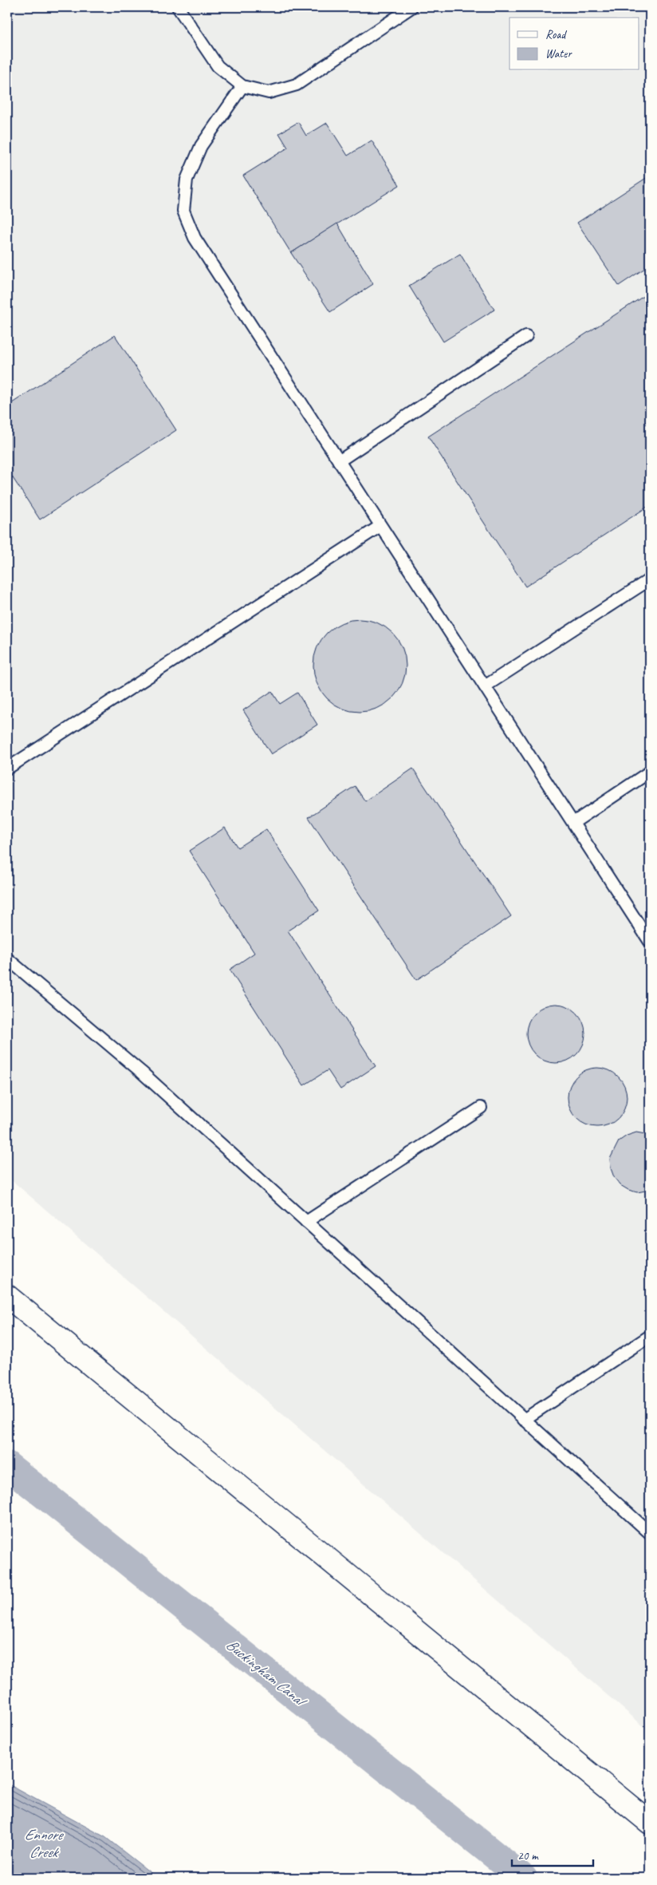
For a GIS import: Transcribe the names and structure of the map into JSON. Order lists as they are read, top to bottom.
{
  "water": ["Buckingham Canal", "Ennore Creek"],
  "legend": ["Road", "Water"],
  "scale_bar": "20 m"
}
